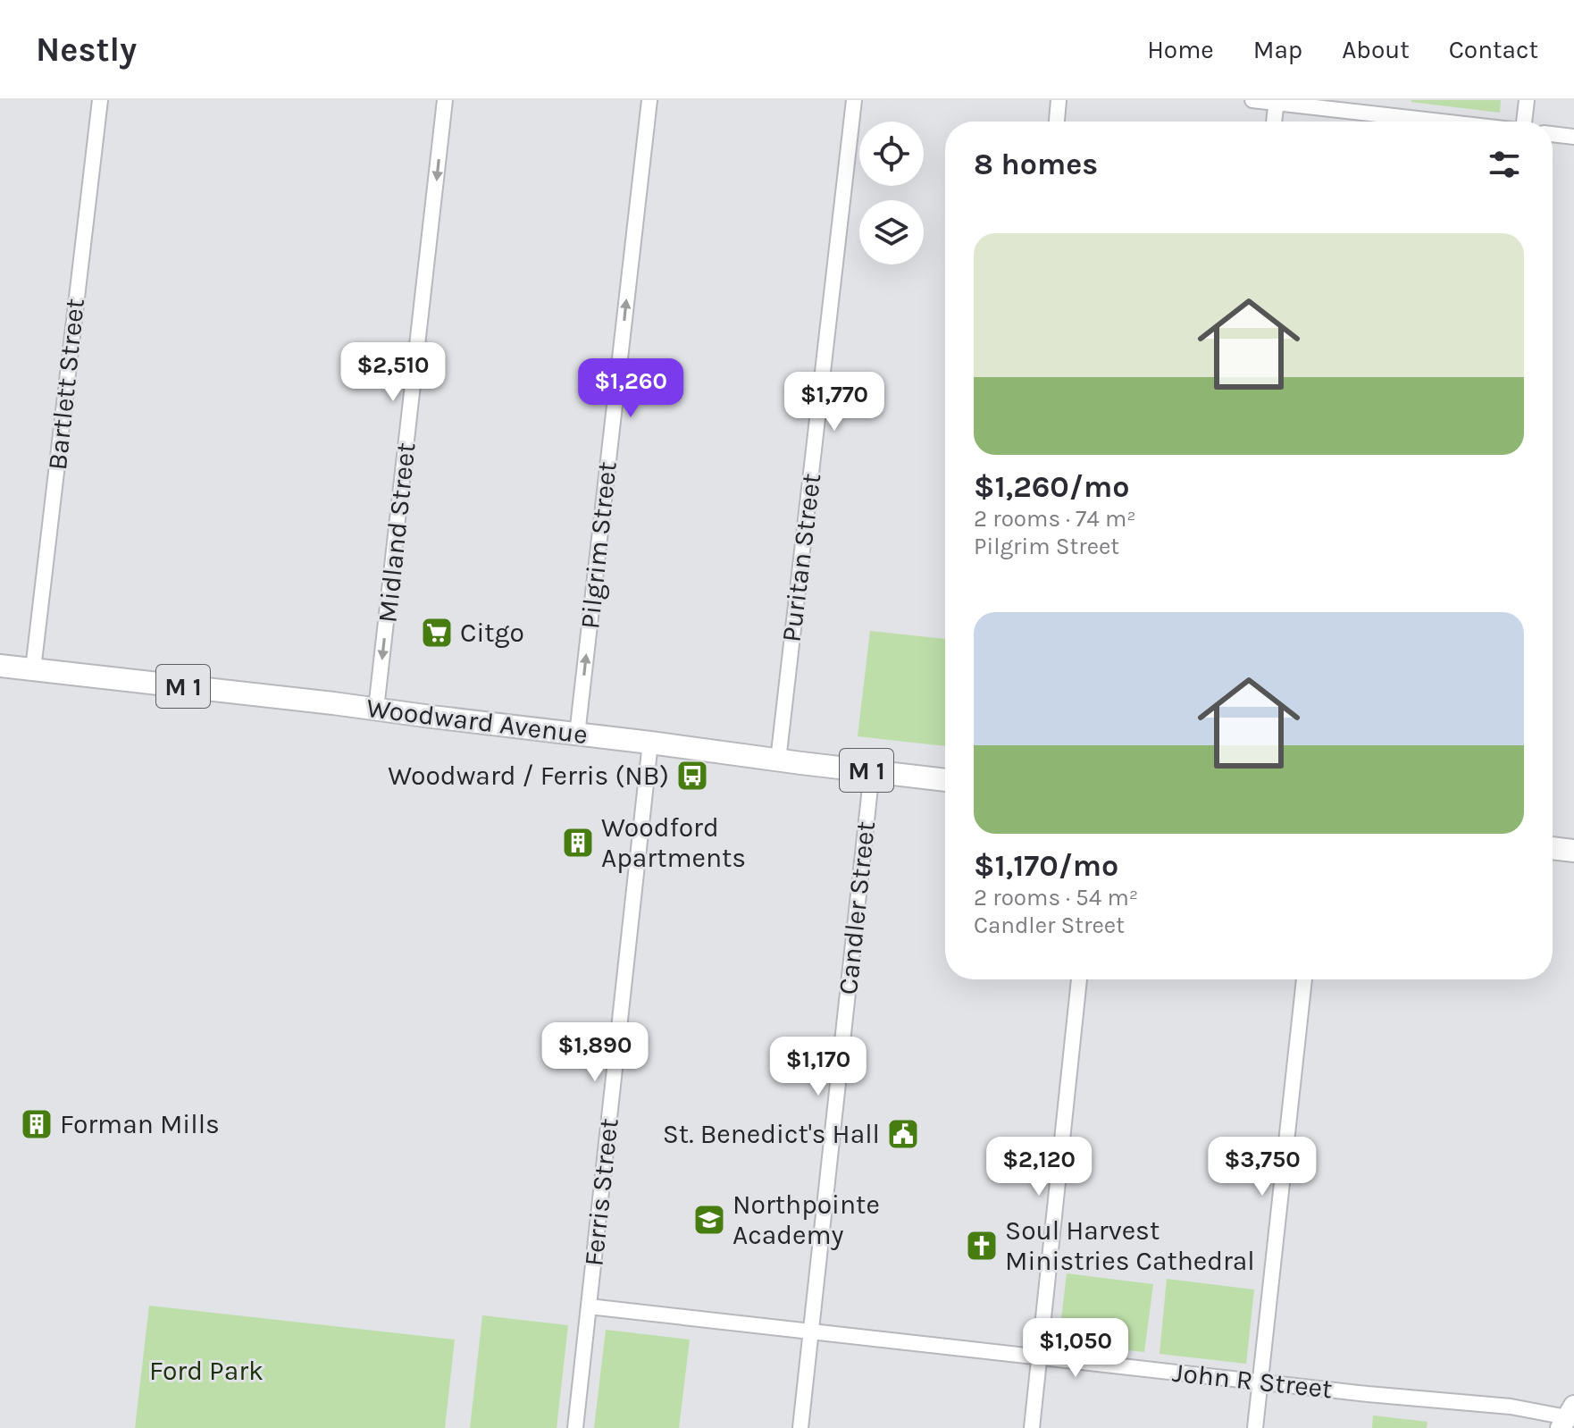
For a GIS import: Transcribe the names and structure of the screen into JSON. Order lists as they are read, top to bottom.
{
  "streets": {
    "main road": ["M 1", "Woodward Avenue"],
    "street": [
      "Bartlett Street",
      "Midland Street",
      "Pilgrim Street",
      "Puritan Street",
      "Candler Street",
      "Ferris Street",
      "John R Street"
    ]
  },
  "crossings": [
    ["Bartlett Street", "Woodward Avenue"],
    ["Midland Street", "Woodward Avenue"],
    ["Pilgrim Street", "Woodward Avenue"],
    ["Puritan Street", "Woodward Avenue"],
    ["Woodward Avenue", "Candler Street"],
    ["Woodward Avenue", "Ferris Street"],
    ["Candler Street", "John R Street"],
    ["Ferris Street", "John R Street"]
  ],
  "one_way": ["Midland Street", "Pilgrim Street"],
  "parks": ["Ford Park"],
  "places": {
    "supermarket": ["Citgo"],
    "bus stop": ["Woodward / Ferris (NB)"],
    "building": ["Woodford Apartments", "Forman Mills"],
    "public building": ["St. Benedict's Hall"],
    "school or university": ["Northpointe Academy"],
    "church": ["Soul Harvest Ministries Cathedral"]
  },
  "page": {
    "header": "Nestly",
    "nav": [
      "Home",
      "Map",
      "About",
      "Contact"
    ],
    "heading": "8 homes",
    "list": [
      {
        "name": "$1,260/mo",
        "note": "2 rooms · 74 m² · Pilgrim Street"
      },
      {
        "name": "$1,170/mo",
        "note": "2 rooms · 54 m² · Candler Street"
      }
    ],
    "price": [
      "$2,510",
      "$1,260",
      "$1,770",
      "$1,890",
      "$1,170",
      "$2,120",
      "$3,750",
      "$1,050"
    ]
  }
}
